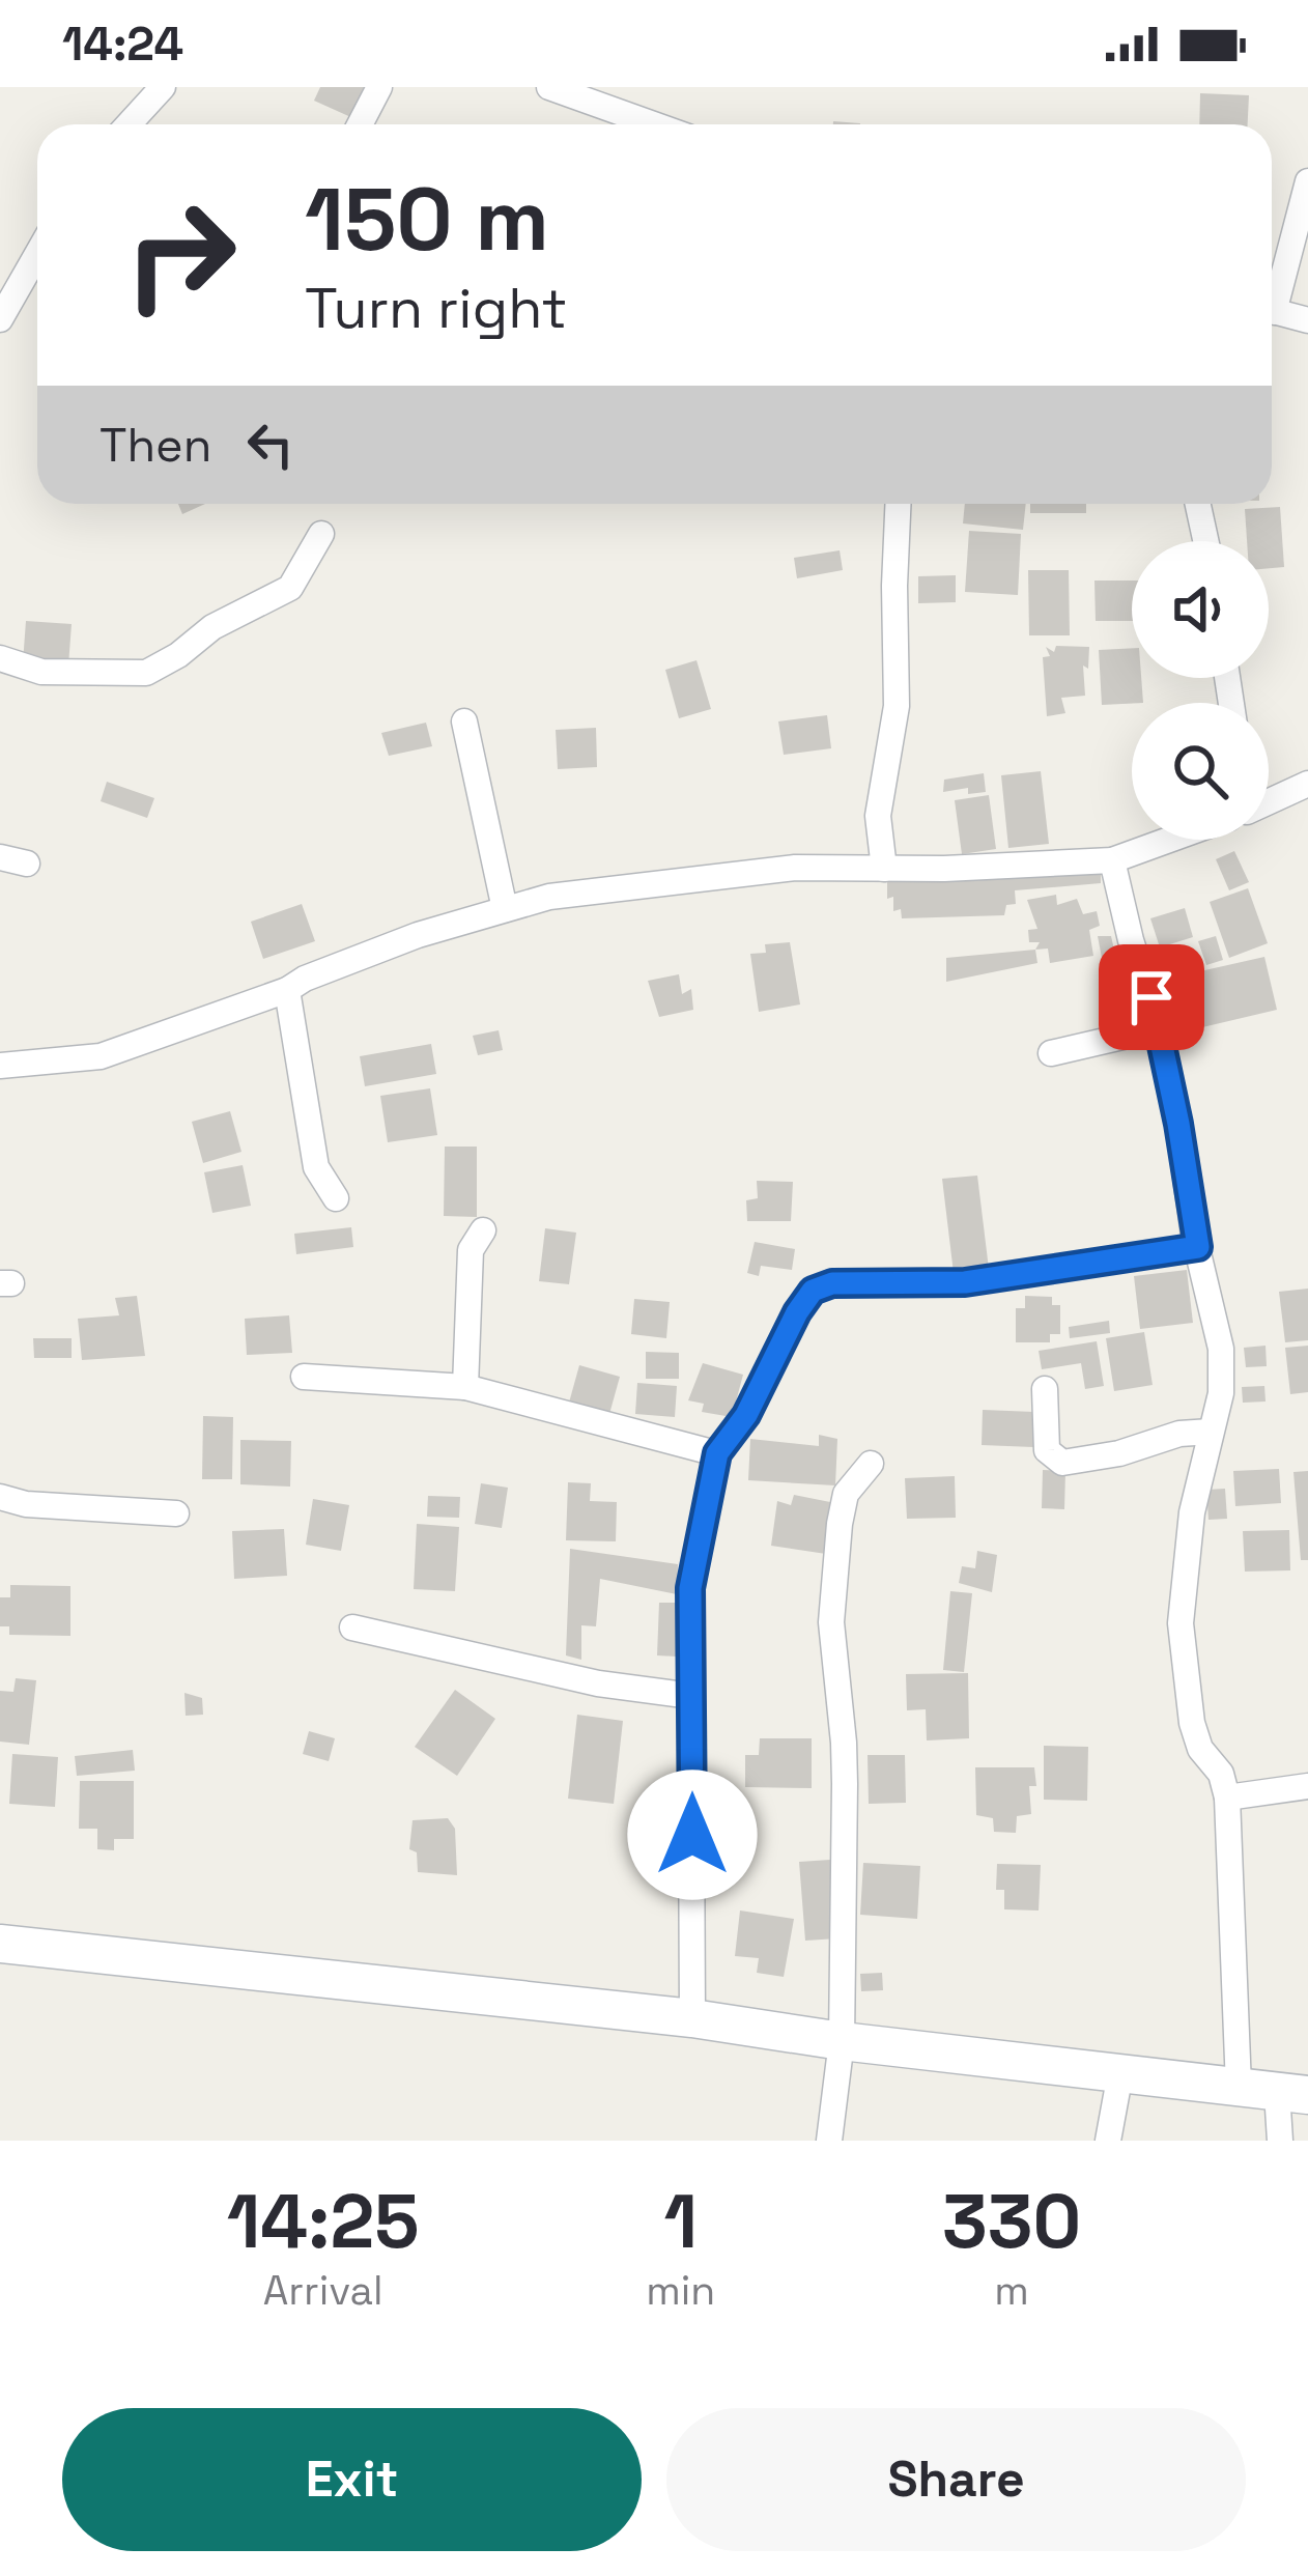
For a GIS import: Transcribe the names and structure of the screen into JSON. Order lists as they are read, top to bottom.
{
  "page": {
    "status": "14:24",
    "turn": ["150 m", "Turn right"],
    "then": "Then",
    "eta": [
      "14:25",
      "Arrival",
      "1",
      "min",
      "330",
      "m"
    ],
    "buttons": ["Exit", "Share"]
  }
}
